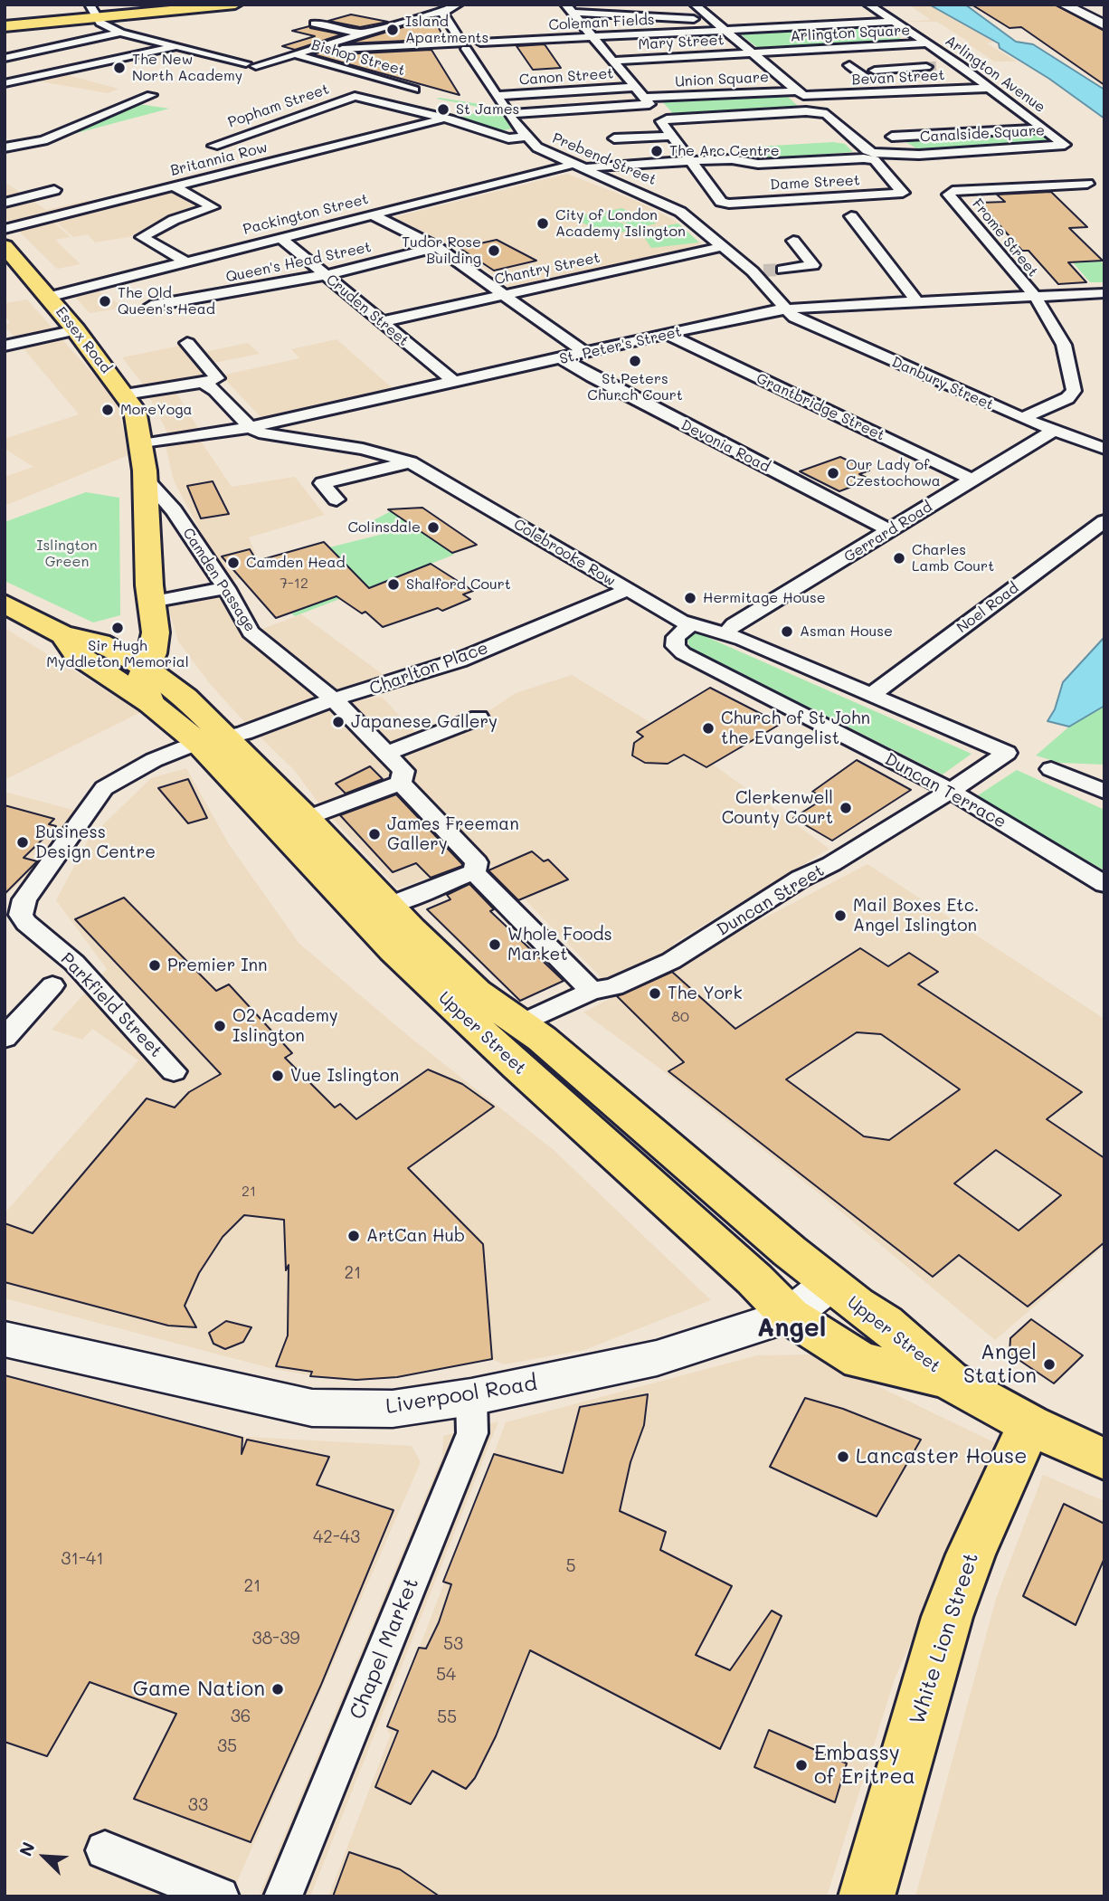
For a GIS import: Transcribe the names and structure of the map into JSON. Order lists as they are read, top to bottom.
{
  "streets": {
    "main road": [
      "Essex Road",
      "Upper Street",
      "Liverpool Road",
      "White Lion Street"
    ],
    "street": [
      "Coleman Fields",
      "Arlington Square",
      "Mary Street",
      "Bishop Street",
      "Arlington Avenue",
      "Canon Street",
      "Bevan Street",
      "Union Square",
      "Popham Street",
      "Canalside Square",
      "Britannia Row",
      "Prebend Street",
      "Dame Street",
      "Packington Street",
      "Frome Street",
      "Queen's Head Street",
      "Chantry Street",
      "Cruden Street",
      "St. Peter's Street",
      "Danbury Street",
      "Grantbridge Street",
      "Devonia Road",
      "Gerrard Road",
      "Colebrooke Row",
      "Camden Passage",
      "Noel Road",
      "Charlton Place",
      "Duncan Terrace",
      "Duncan Street",
      "Parkfield Street",
      "Chapel Market"
    ]
  },
  "crossings": [
    ["Coleman Fields", "Arlington Square"],
    ["Arlington Square", "Mary Street"],
    ["Arlington Square", "Arlington Avenue"],
    ["Bishop Street", "Popham Street"],
    ["Arlington Avenue", "Bevan Street"],
    ["Arlington Avenue", "Canalside Square"],
    ["Canon Street", "Prebend Street"],
    ["Bevan Street", "Union Square"],
    ["Union Square", "Prebend Street"],
    ["Canalside Square", "Dame Street"],
    ["Canalside Square", "Packington Street"],
    ["Prebend Street", "Packington Street"],
    ["Prebend Street", "Chantry Street"],
    ["Prebend Street", "Danbury Street"],
    ["Dame Street", "Packington Street"],
    ["Packington Street", "Cruden Street"],
    ["Packington Street", "Essex Road"],
    ["Frome Street", "St. Peter's Street"],
    ["Frome Street", "Danbury Street"],
    ["Queen's Head Street", "Cruden Street"],
    ["Chantry Street", "Cruden Street"],
    ["Chantry Street", "Danbury Street"],
    ["Cruden Street", "St. Peter's Street"],
    ["Essex Road", "St. Peter's Street"],
    ["St. Peter's Street", "Danbury Street"],
    ["St. Peter's Street", "Grantbridge Street"],
    ["St. Peter's Street", "Devonia Road"],
    ["St. Peter's Street", "Colebrooke Row"],
    ["Danbury Street", "Gerrard Road"],
    ["Grantbridge Street", "Gerrard Road"],
    ["Devonia Road", "Gerrard Road"],
    ["Gerrard Road", "Colebrooke Row"],
    ["Colebrooke Row", "Noel Road"],
    ["Colebrooke Row", "Charlton Place"],
    ["Colebrooke Row", "Duncan Terrace"],
    ["Colebrooke Row", "Duncan Street"],
    ["Charlton Place", "Parkfield Street"],
    ["Charlton Place", "Upper Street"],
    ["Duncan Terrace", "Duncan Street"],
    ["Duncan Street", "Upper Street"],
    ["Upper Street", "Liverpool Road"],
    ["Liverpool Road", "Chapel Market"]
  ],
  "districts": ["Angel"],
  "parks": ["Islington Green"],
  "places": [
    "Island Apartments",
    "The New North Academy",
    "St James",
    "The Arc Centre",
    "City of London Academy Islington",
    "Tudor Rose Building",
    "The Old Queen's Head",
    "St Peters Church Court",
    "MoreYoga",
    "Our Lady of Czestochowa",
    "Colinsdale",
    "Charles Lamb Court",
    "Camden Head",
    "Shalford Court",
    "Hermitage House",
    "Sir Hugh Myddleton Memorial",
    "Asman House",
    "Japanese Gallery",
    "Church of St John the Evangelist",
    "Clerkenwell County Court",
    "James Freeman Gallery",
    "Business Design Centre",
    "Mail Boxes Etc. Angel Islington",
    "Whole Foods Market",
    "Premier Inn",
    "The York",
    "O2 Academy Islington",
    "Vue Islington",
    "ArtCan Hub",
    "Angel Station",
    "Lancaster House",
    "Game Nation",
    "Embassy of Eritrea"
  ],
  "house_numbers": [
    "7-12",
    "80",
    "21",
    "21",
    "42-43",
    "31-41",
    "5",
    "21",
    "38-39",
    "53",
    "54",
    "36",
    "55",
    "35",
    "33"
  ],
  "north": "top left"
}
